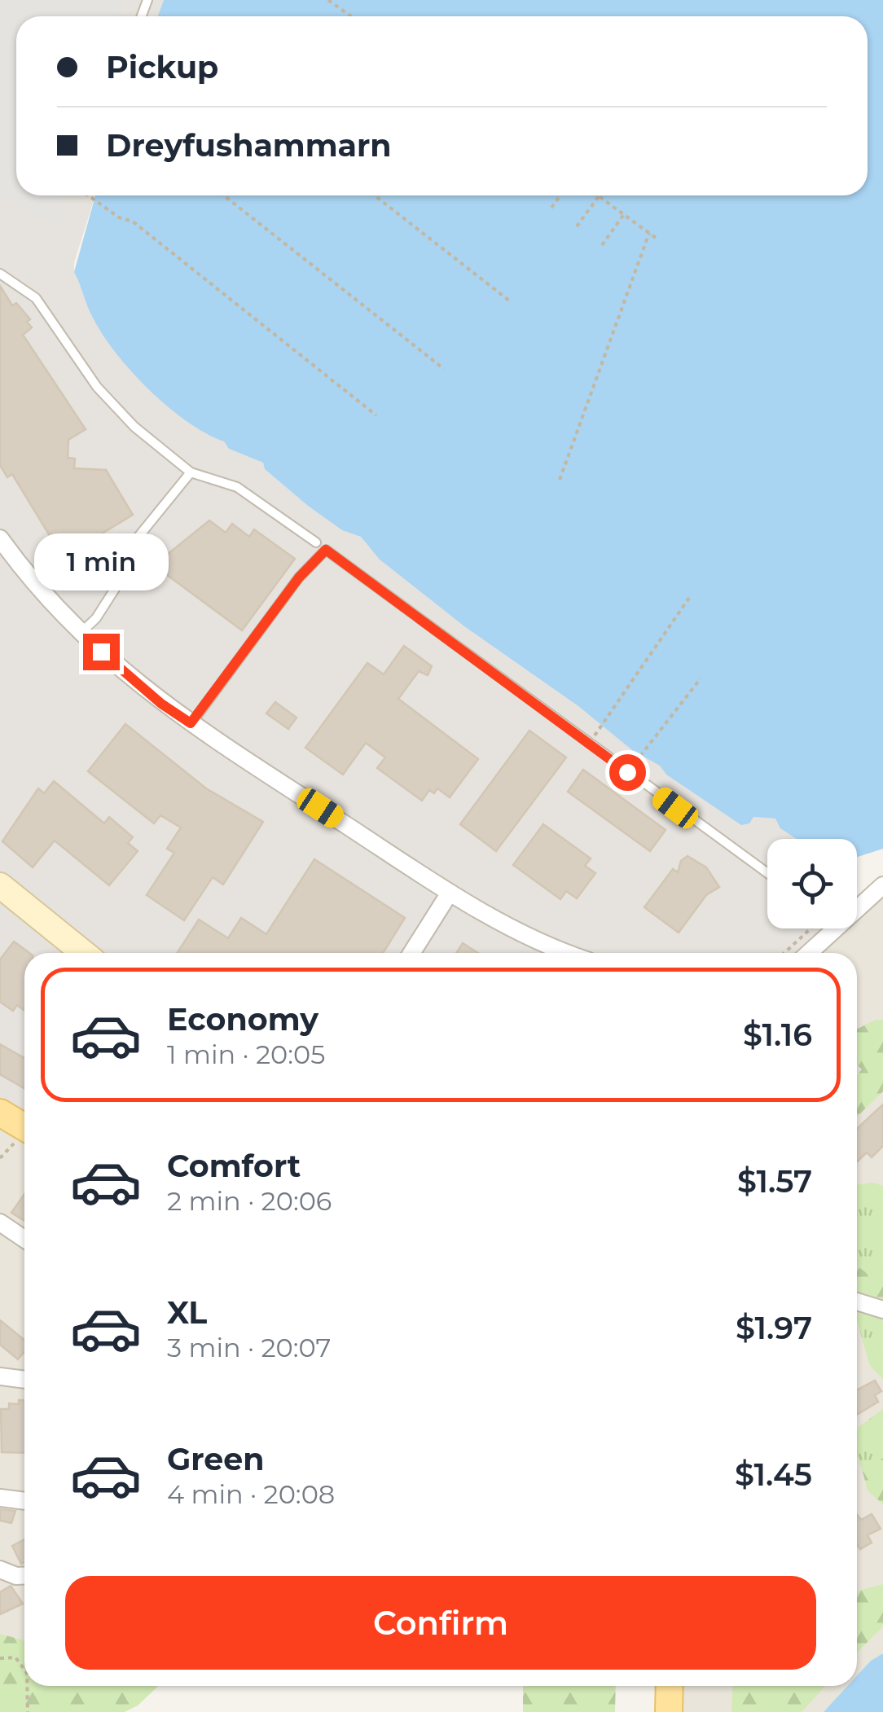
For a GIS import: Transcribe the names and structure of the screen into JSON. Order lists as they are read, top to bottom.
{
  "page": {
    "banner": ["Pickup", "Dreyfushammarn"],
    "bubble": "1 min",
    "list": [
      {
        "name": "Economy",
        "note": "1 min · 20:05",
        "value": "$1.16"
      },
      {
        "name": "Comfort",
        "note": "2 min · 20:06",
        "value": "$1.57"
      },
      {
        "name": "XL",
        "note": "3 min · 20:07",
        "value": "$1.97"
      },
      {
        "name": "Green",
        "note": "4 min · 20:08",
        "value": "$1.45"
      }
    ],
    "buttons": "Confirm"
  }
}
